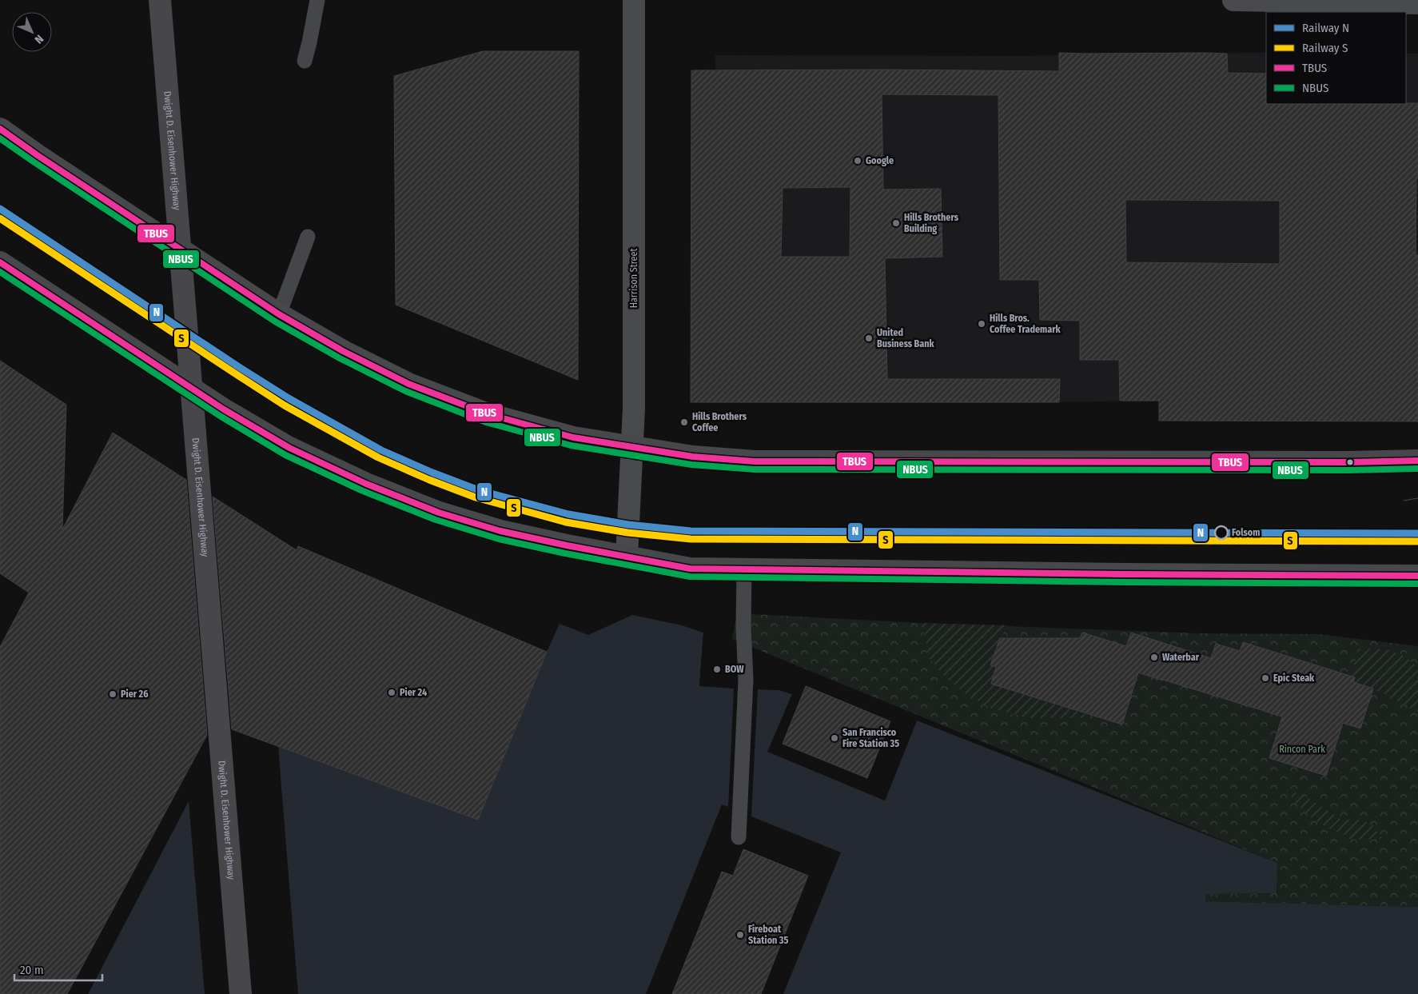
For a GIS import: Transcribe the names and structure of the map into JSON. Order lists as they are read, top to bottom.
{
  "streets": {
    "highway": ["Dwight D. Eisenhower Highway"],
    "main road": ["Harrison Street"]
  },
  "parks": ["Rincon Park"],
  "places": [
    "Google",
    "Hills Brothers Building",
    "Hills Bros. Coffee Trademark",
    "United Business Bank",
    "Hills Brothers Coffee",
    "Folsom",
    "Waterbar",
    "BOW",
    "Epic Steak",
    "Pier 24",
    "Pier 26",
    "San Francisco Fire Station 35",
    "Fireboat Station 35"
  ],
  "lines": [
    "transit line TBUS",
    "transit line NBUS",
    "rail line N",
    "rail line S"
  ],
  "legend": [
    "Railway N",
    "Railway S",
    "TBUS",
    "NBUS"
  ],
  "scale_bar": "20 m",
  "north": "bottom right"
}
